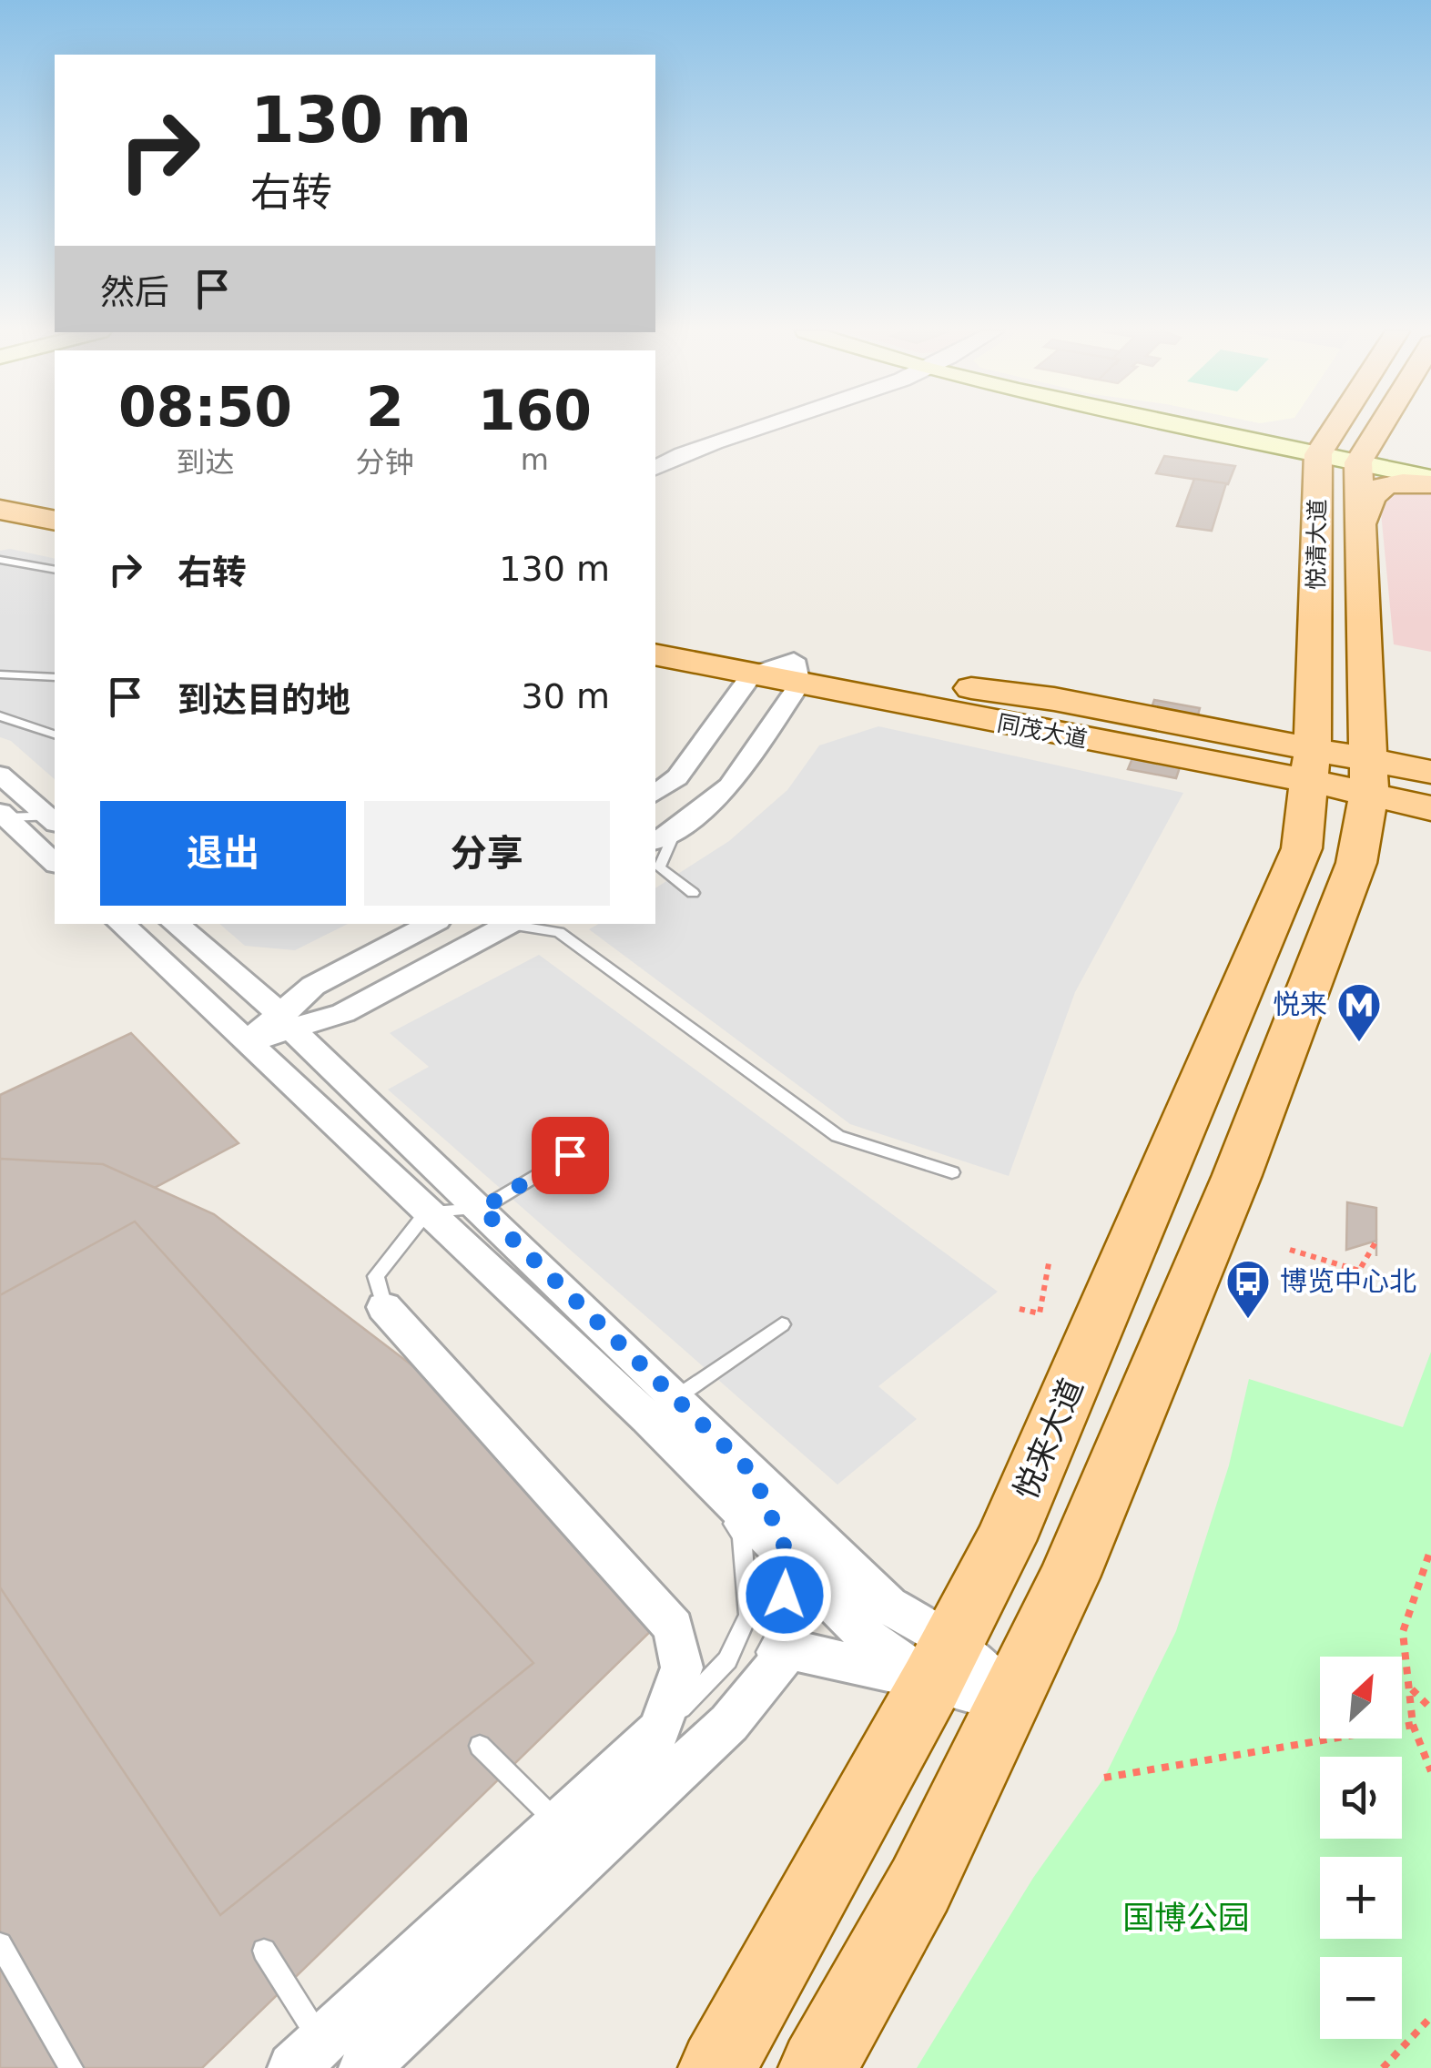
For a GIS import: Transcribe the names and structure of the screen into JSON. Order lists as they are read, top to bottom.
{
  "streets": {
    "main road": ["悦清大道", "同茂大道", "悦来大道"]
  },
  "crossings": [
    ["悦清大道", "同茂大道"],
    ["悦清大道", "悦来大道"],
    ["同茂大道", "悦来大道"]
  ],
  "parks": ["国博公园"],
  "places": {
    "metro station": ["悦来"],
    "bus stop": ["博览中心北"]
  },
  "north": "top right",
  "page": {
    "turn": ["130 m", "右转"],
    "then": "然后",
    "eta": [
      "08:50",
      "到达",
      "2",
      "分钟",
      "160",
      "m"
    ],
    "list": [
      {
        "name": "右转",
        "value": "130 m"
      },
      {
        "name": "到达目的地",
        "value": "30 m"
      }
    ],
    "buttons": ["退出", "分享"],
    "map_buttons": ["+", "−"]
  }
}
